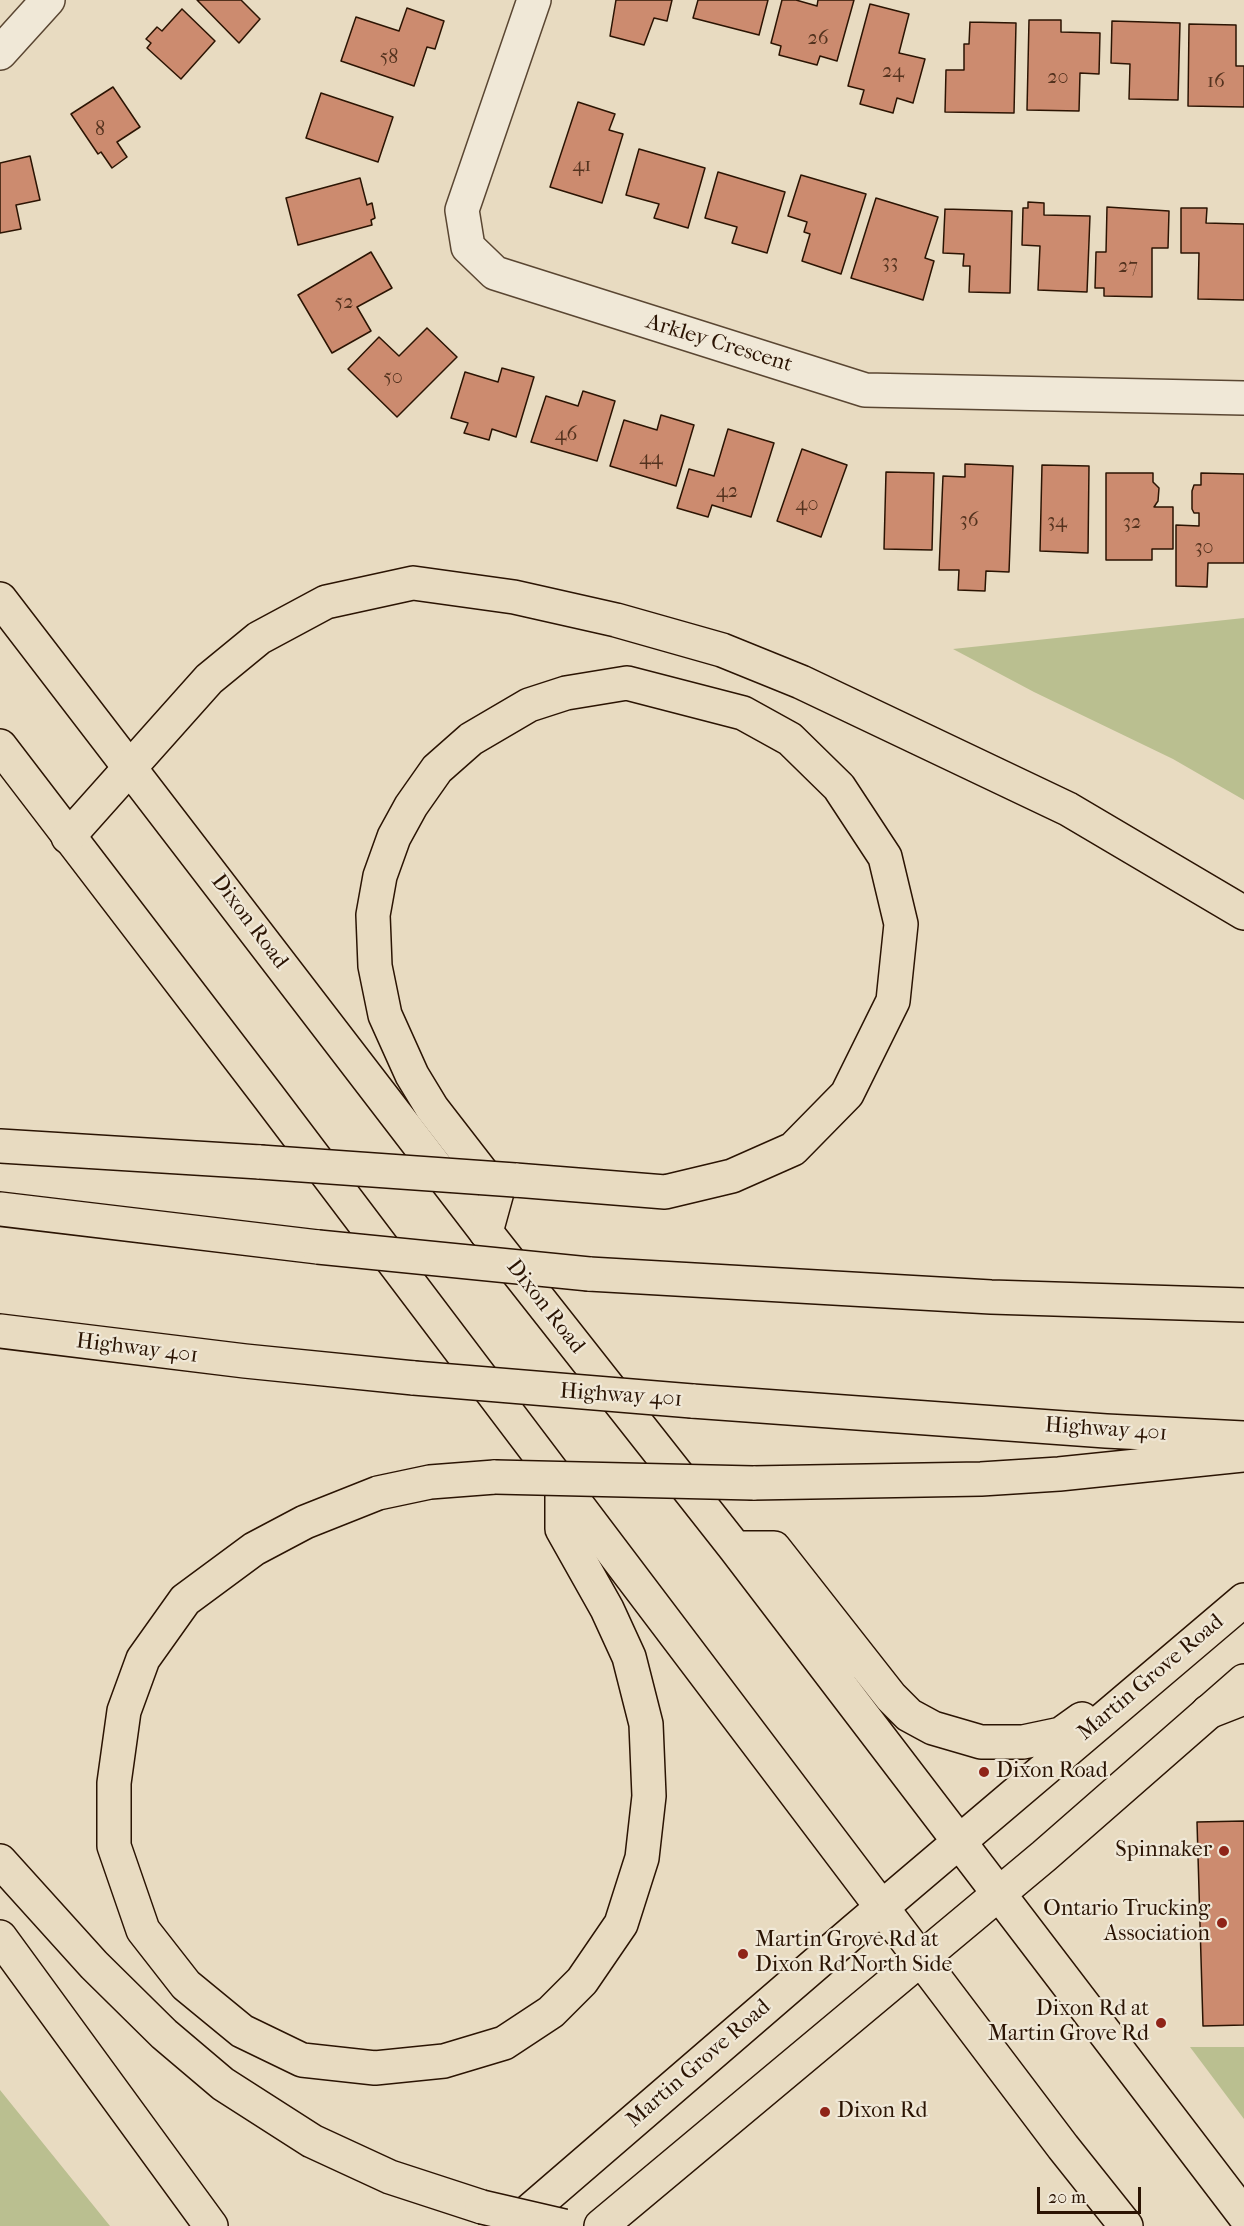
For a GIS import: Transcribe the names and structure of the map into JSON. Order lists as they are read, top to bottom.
{
  "streets": {
    "main road": ["Dixon Road", "Highway 401", "Martin Grove Road"],
    "street": ["Arkley Crescent"]
  },
  "crossings": [
    ["Dixon Road", "Martin Grove Road"]
  ],
  "places": [
    "Dixon Road",
    "Spinnaker",
    "Ontario Trucking Association",
    "Martin Grove Rd at Dixon Rd North Side",
    "Dixon Rd at Martin Grove Rd",
    "Dixon Rd"
  ],
  "house_numbers": [
    "26",
    "58",
    "24",
    "20",
    "16",
    "8",
    "41",
    "33",
    "27",
    "52",
    "50",
    "46",
    "44",
    "42",
    "40",
    "36",
    "34",
    "32",
    "30"
  ],
  "scale_bar": "20 m"
}
